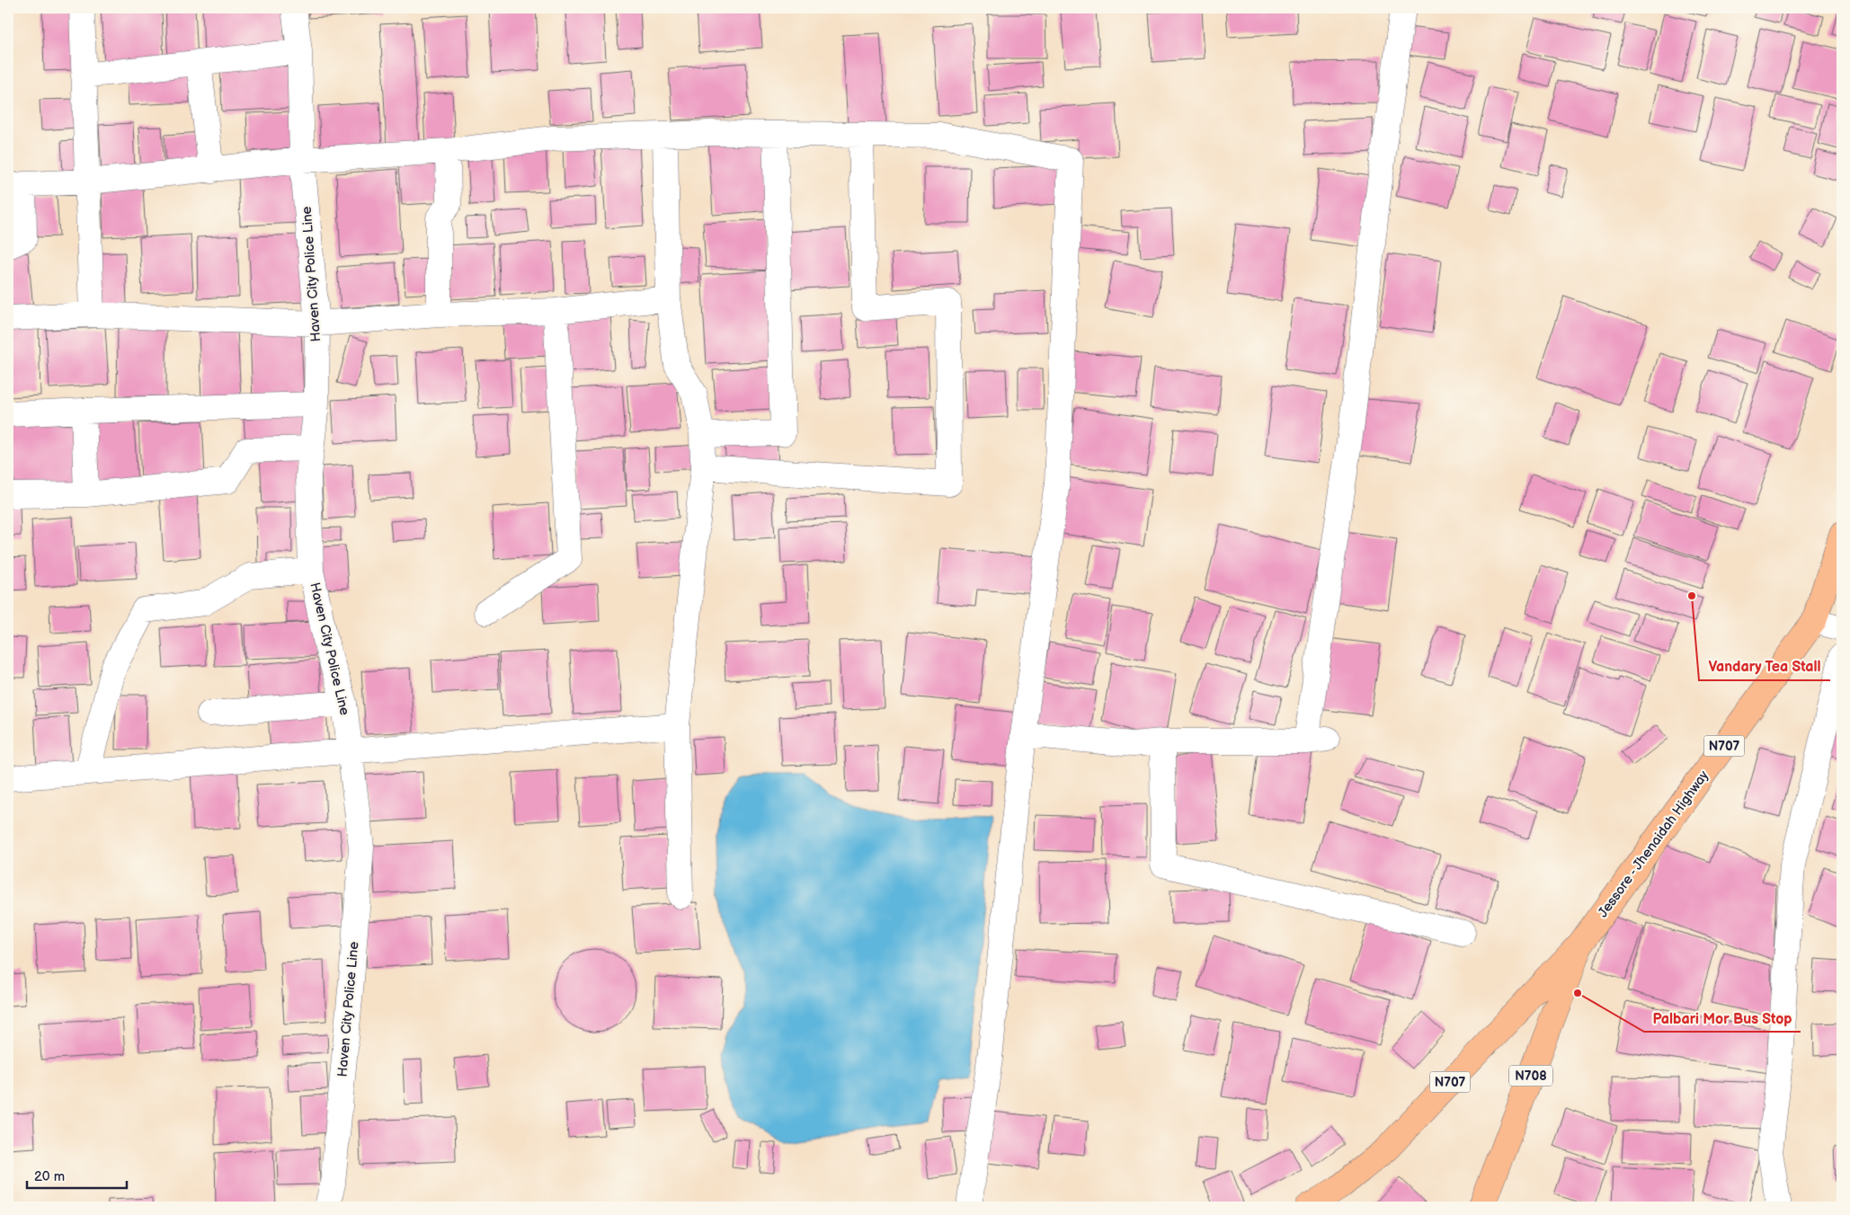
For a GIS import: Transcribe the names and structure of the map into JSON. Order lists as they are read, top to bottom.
{
  "streets": {
    "highway": ["N707", "Jessore - Jhenaidah Highway", "N708"],
    "street": ["Haven City Police Line"]
  },
  "crossings": [
    ["N707", "Jessore - Jhenaidah Highway"],
    ["N707", "N708"],
    ["Jessore - Jhenaidah Highway", "N708"]
  ],
  "places": ["Vandary Tea Stall", "Palbari Mor Bus Stop"],
  "scale_bar": "20 m"
}
